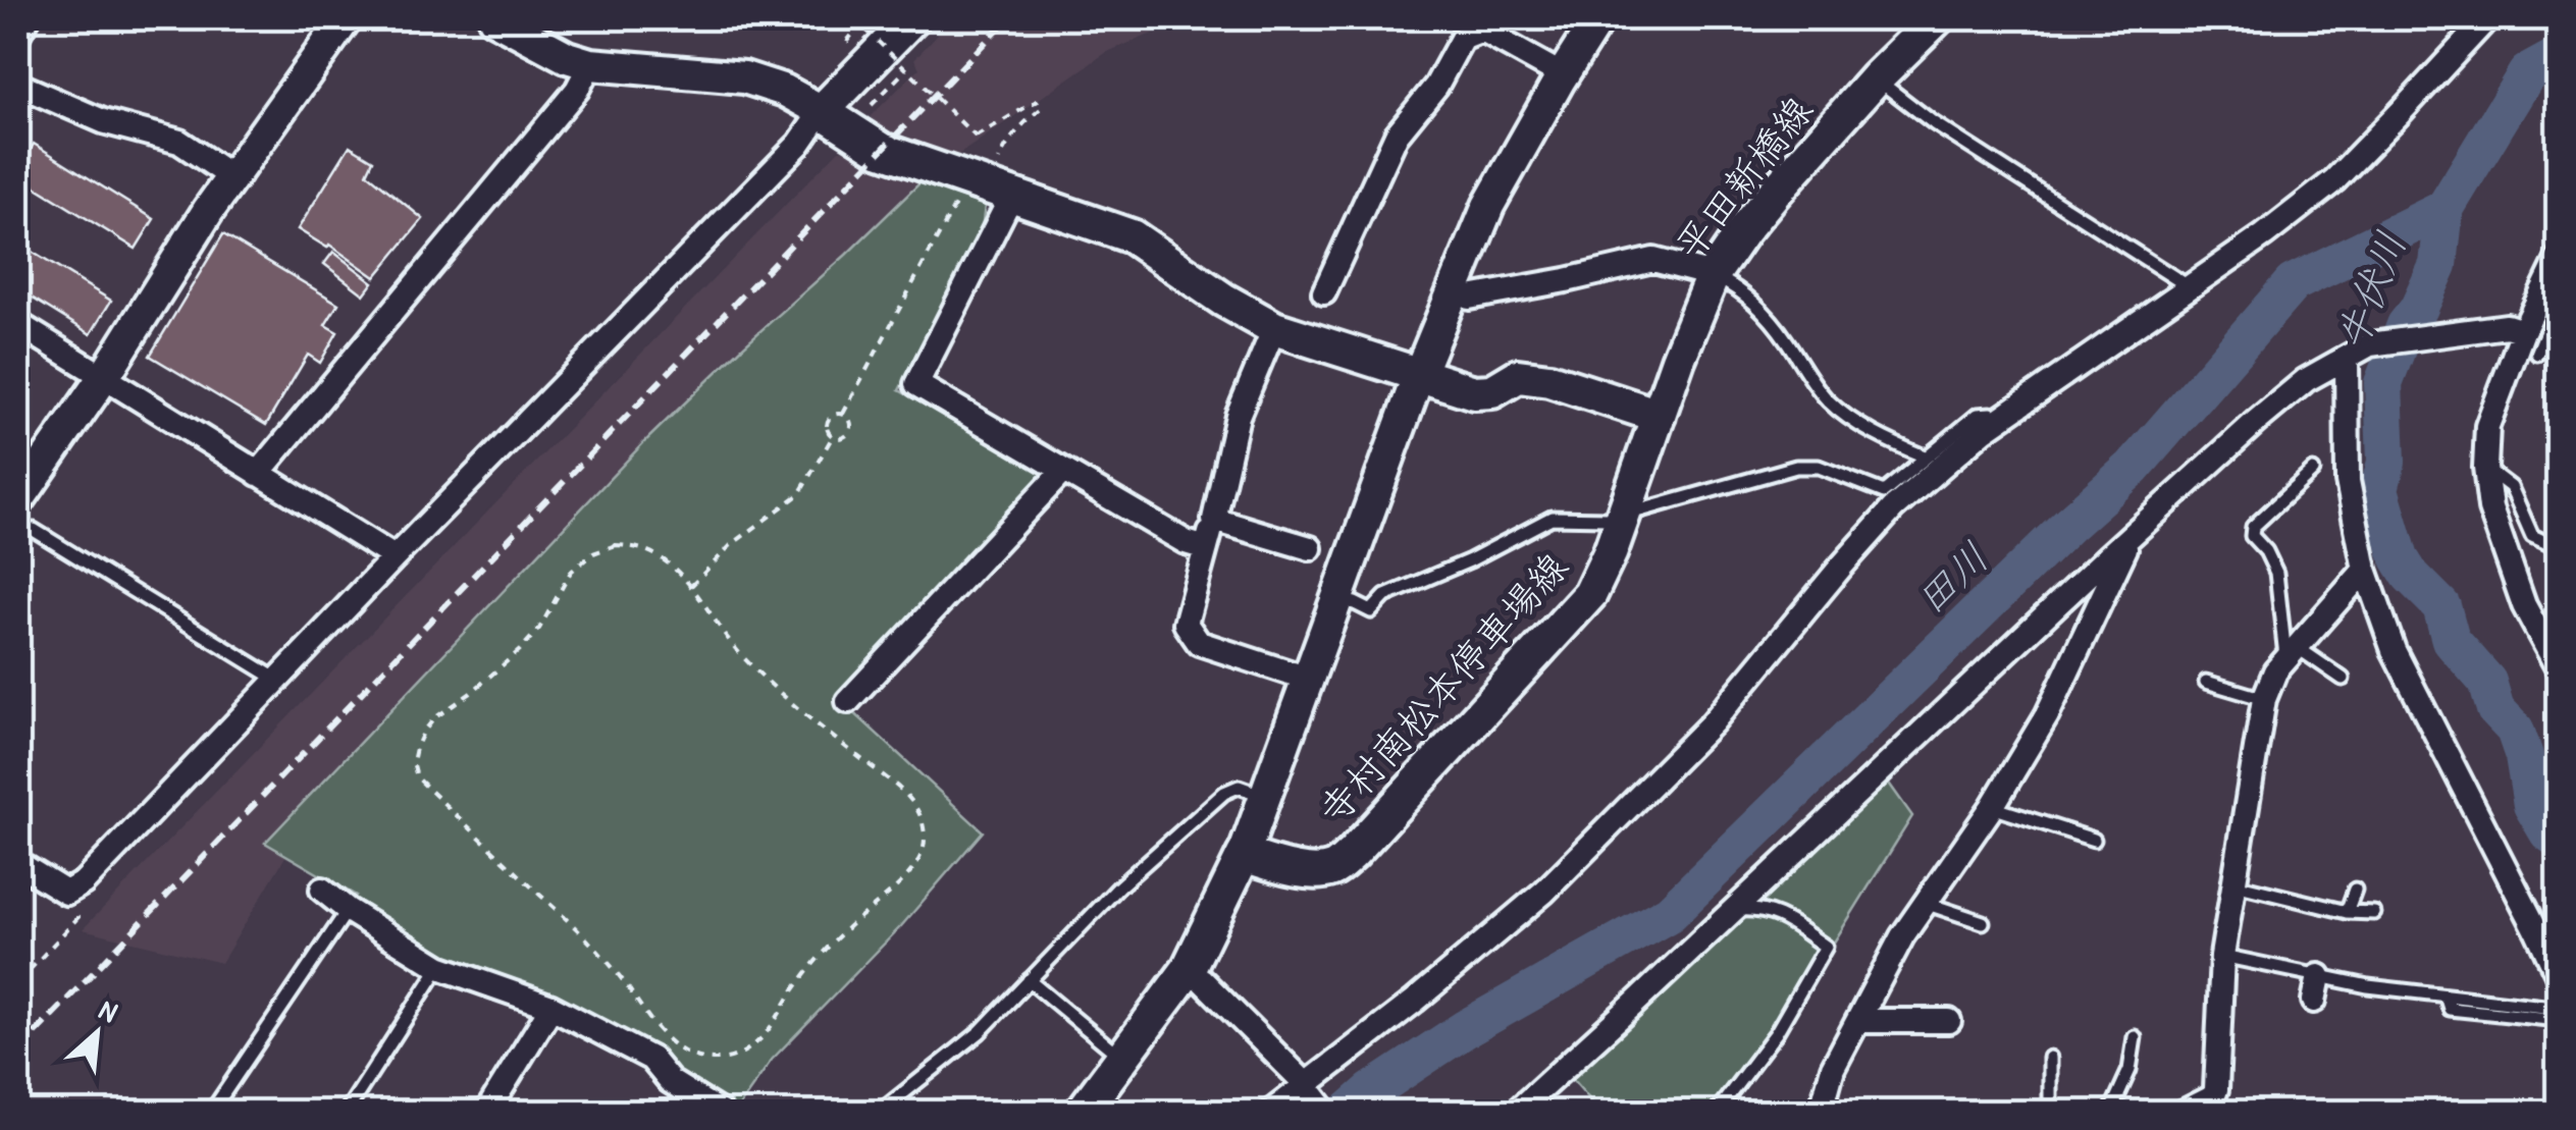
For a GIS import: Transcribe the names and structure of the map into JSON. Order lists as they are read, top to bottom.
{
  "streets": {
    "main road": ["平田新橋線", "寺村南松本停車場線"]
  },
  "crossings": [
    ["平田新橋線", "寺村南松本停車場線"]
  ],
  "water": ["牛伏川", "田川"],
  "north": "top right"
}
